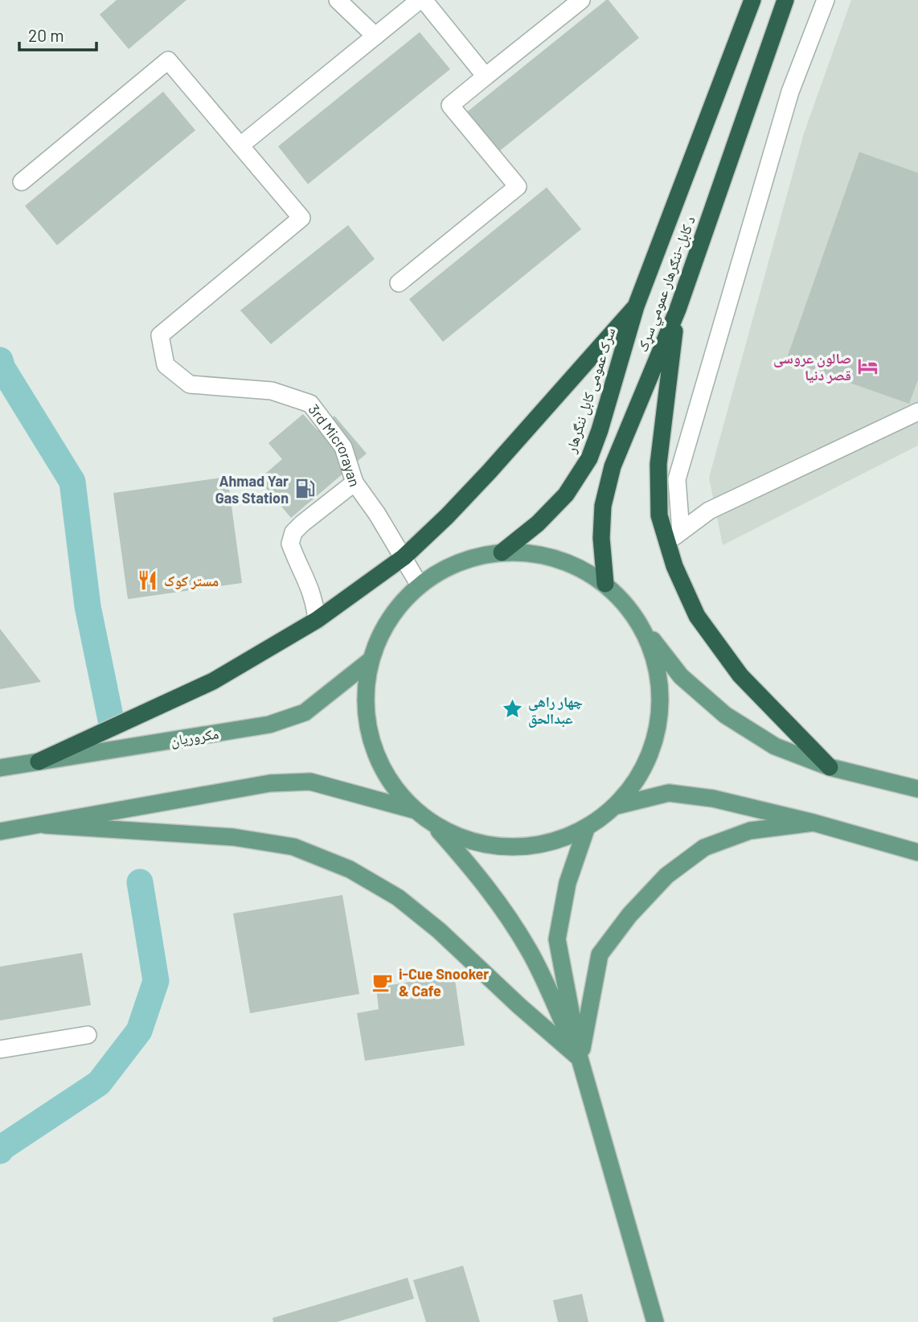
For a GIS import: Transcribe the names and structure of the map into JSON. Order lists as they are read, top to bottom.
{
  "streets": {
    "highway": ["د کابل–ننګرهار عمومي سړک", "سرک عمومی کابل ننگرهار"],
    "main road": ["مکروریان"],
    "street": ["3rd Microrayan"]
  },
  "crossings": [
    ["د کابل–ننګرهار عمومي سړک", "سرک عمومی کابل ننگرهار"]
  ],
  "places": {
    "hotel": ["صالون عروسی قصر دنیا"],
    "fuel station": ["Ahmad Yar Gas Station"],
    "restaurant": ["مستر کوک"],
    "place": ["چهار راهی عبدالحق"],
    "cafe": ["i-Cue Snooker & Cafe"]
  },
  "scale_bar": "20 m"
}
